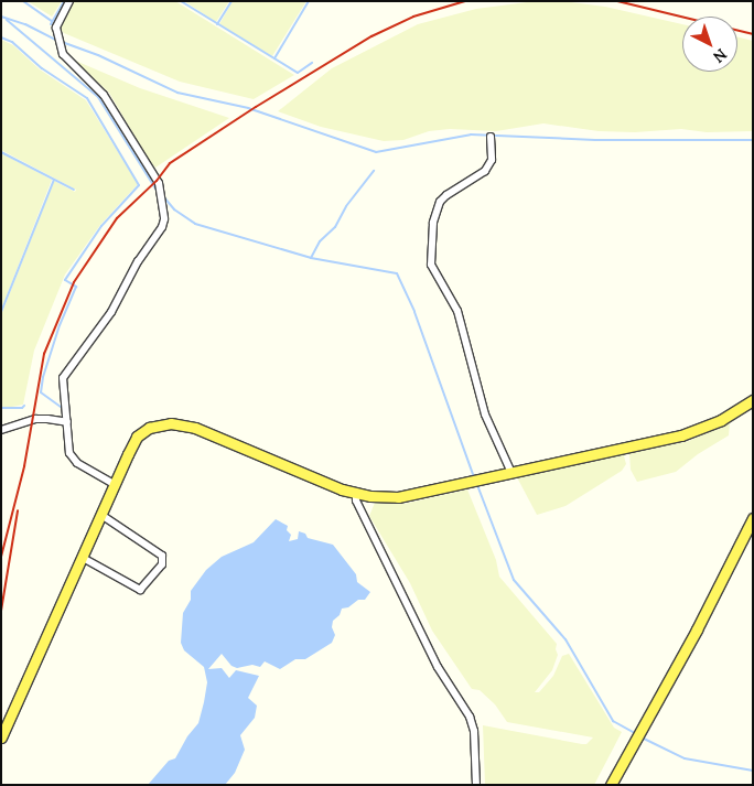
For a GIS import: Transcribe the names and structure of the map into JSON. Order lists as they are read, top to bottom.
{
  "north": "bottom right"
}
